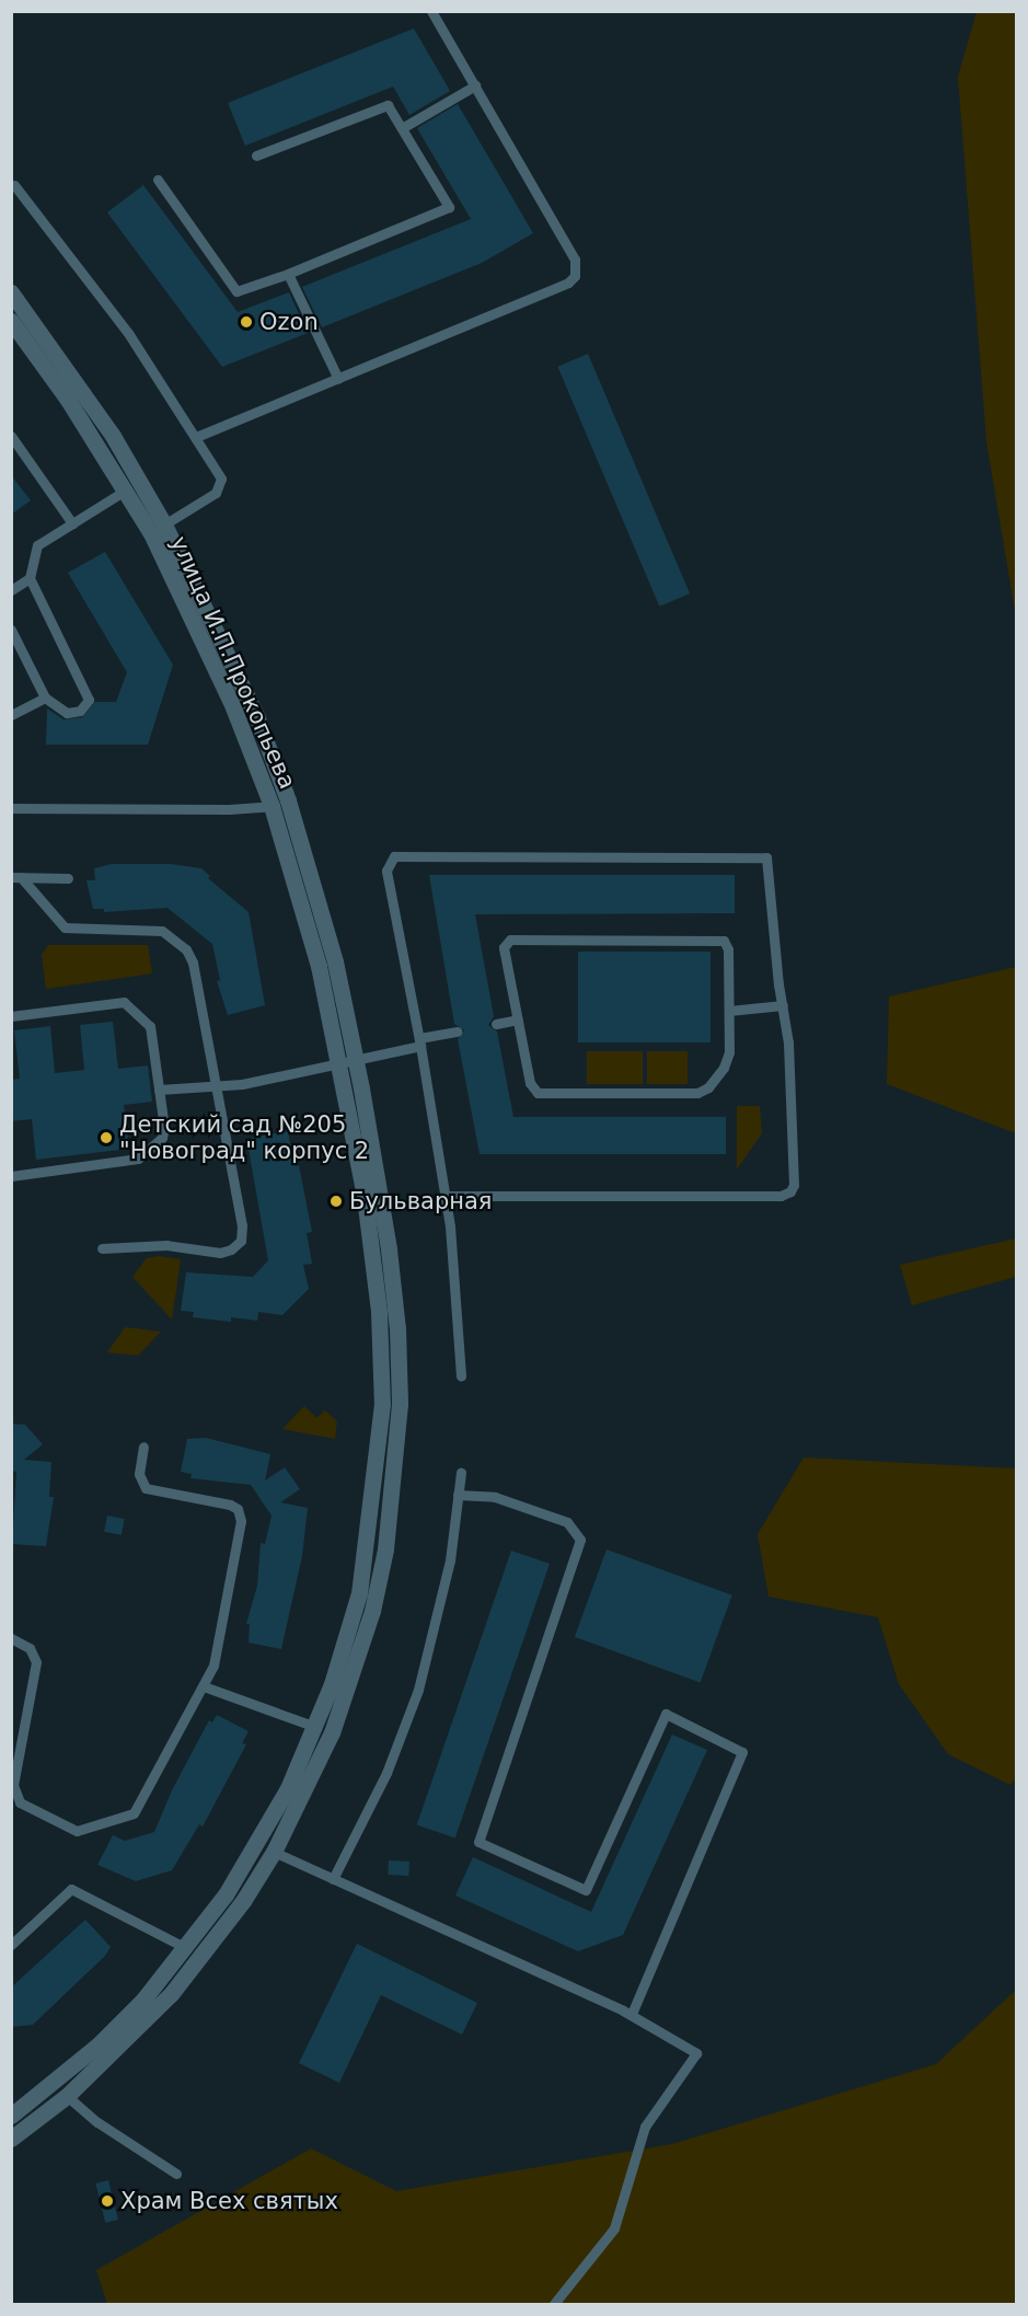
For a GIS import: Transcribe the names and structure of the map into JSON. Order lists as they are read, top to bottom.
{
  "streets": {
    "street": ["улица И.П.Прокопьева"]
  },
  "places": [
    "Ozon",
    "Детский сад №205 \"Новоград\" корпус 2",
    "Бульварная",
    "Храм Всех святых"
  ]
}
